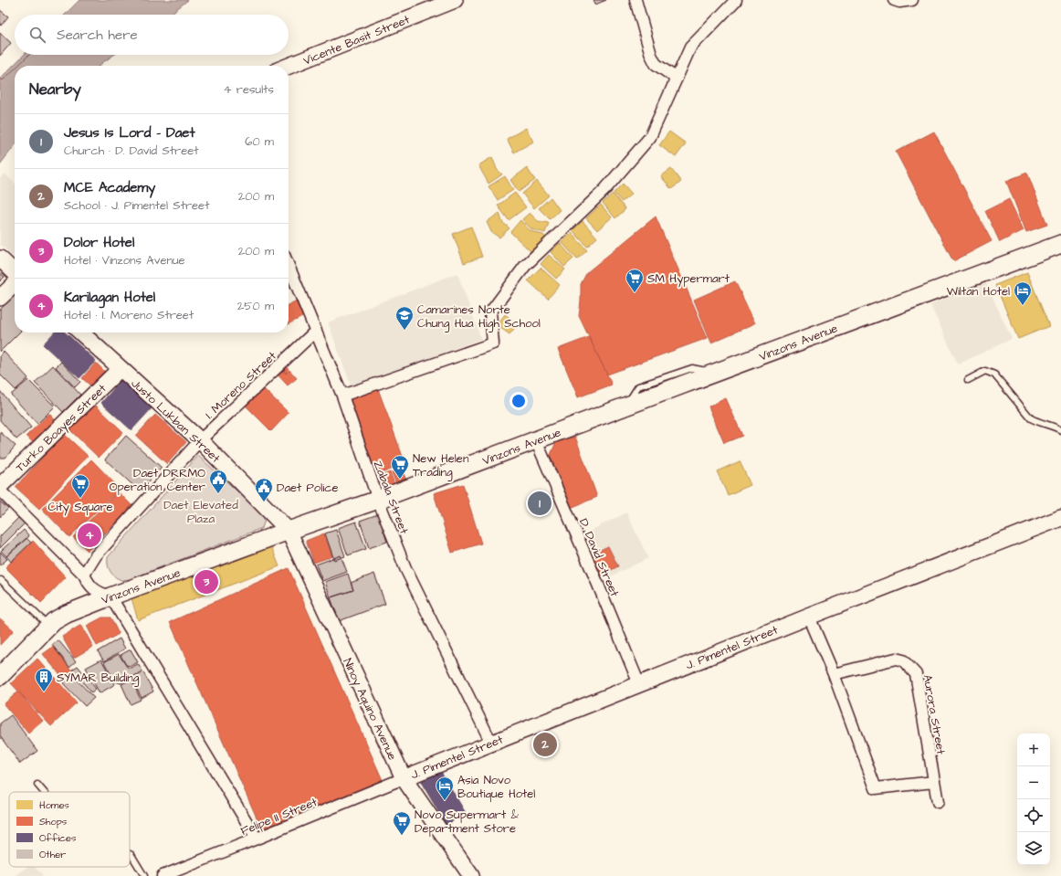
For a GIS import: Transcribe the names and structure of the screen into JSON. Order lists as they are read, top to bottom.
{
  "streets": {
    "main road": ["Vinzons Avenue"],
    "street": [
      "Vicente Basit Street",
      "I. Moreno Street",
      "Justo Lukban Street",
      "Turko Boayes Street",
      "Zabala Street",
      "D. David Street",
      "J. Pimentel Street",
      "Ninoy Aquino Avenue",
      "Aurora Street",
      "Felipe II Street"
    ]
  },
  "crossings": [
    ["Vinzons Avenue", "Justo Lukban Street"],
    ["Vinzons Avenue", "Zabala Street"],
    ["Vinzons Avenue", "D. David Street"],
    ["Vinzons Avenue", "Ninoy Aquino Avenue"],
    ["I. Moreno Street", "Justo Lukban Street"],
    ["I. Moreno Street", "Zabala Street"],
    ["Justo Lukban Street", "Turko Boayes Street"],
    ["Justo Lukban Street", "Ninoy Aquino Avenue"],
    ["Zabala Street", "J. Pimentel Street"],
    ["D. David Street", "J. Pimentel Street"],
    ["J. Pimentel Street", "Ninoy Aquino Avenue"],
    ["J. Pimentel Street", "Felipe II Street"],
    ["Ninoy Aquino Avenue", "Felipe II Street"]
  ],
  "parks": ["Daet Elevated Plaza"],
  "places": {
    "supermarket": [
      "SM Hypermart",
      "New Helen Trading",
      "City Square",
      "Novo Supermart & Department Store"
    ],
    "hotel": ["Wiltan Hotel", "Asia Novo Boutique Hotel"],
    "school or university": ["Camarines Norte Chung Hua High School"],
    "public building": ["Daet DRRMO Operation Center", "Daet Police"],
    "building": ["SYMAR Building"]
  },
  "legend": [
    "Homes",
    "Shops",
    "Offices",
    "Other"
  ],
  "page": {
    "search": "Search here",
    "heading": ["Nearby", "4 results"],
    "list": [
      {
        "mark": "1",
        "name": "Jesus Is Lord - Daet",
        "note": "Church · D. David Street",
        "value": "60 m"
      },
      {
        "mark": "2",
        "name": "MCE Academy",
        "note": "School · J. Pimentel Street",
        "value": "200 m"
      },
      {
        "mark": "3",
        "name": "Dolor Hotel",
        "note": "Hotel · Vinzons Avenue",
        "value": "200 m"
      },
      {
        "mark": "4",
        "name": "Karilagan Hotel",
        "note": "Hotel · I. Moreno Street",
        "value": "250 m"
      }
    ],
    "pins": [
      "1",
      "4",
      "3",
      "2"
    ],
    "map_buttons": ["+", "−"]
  }
}
